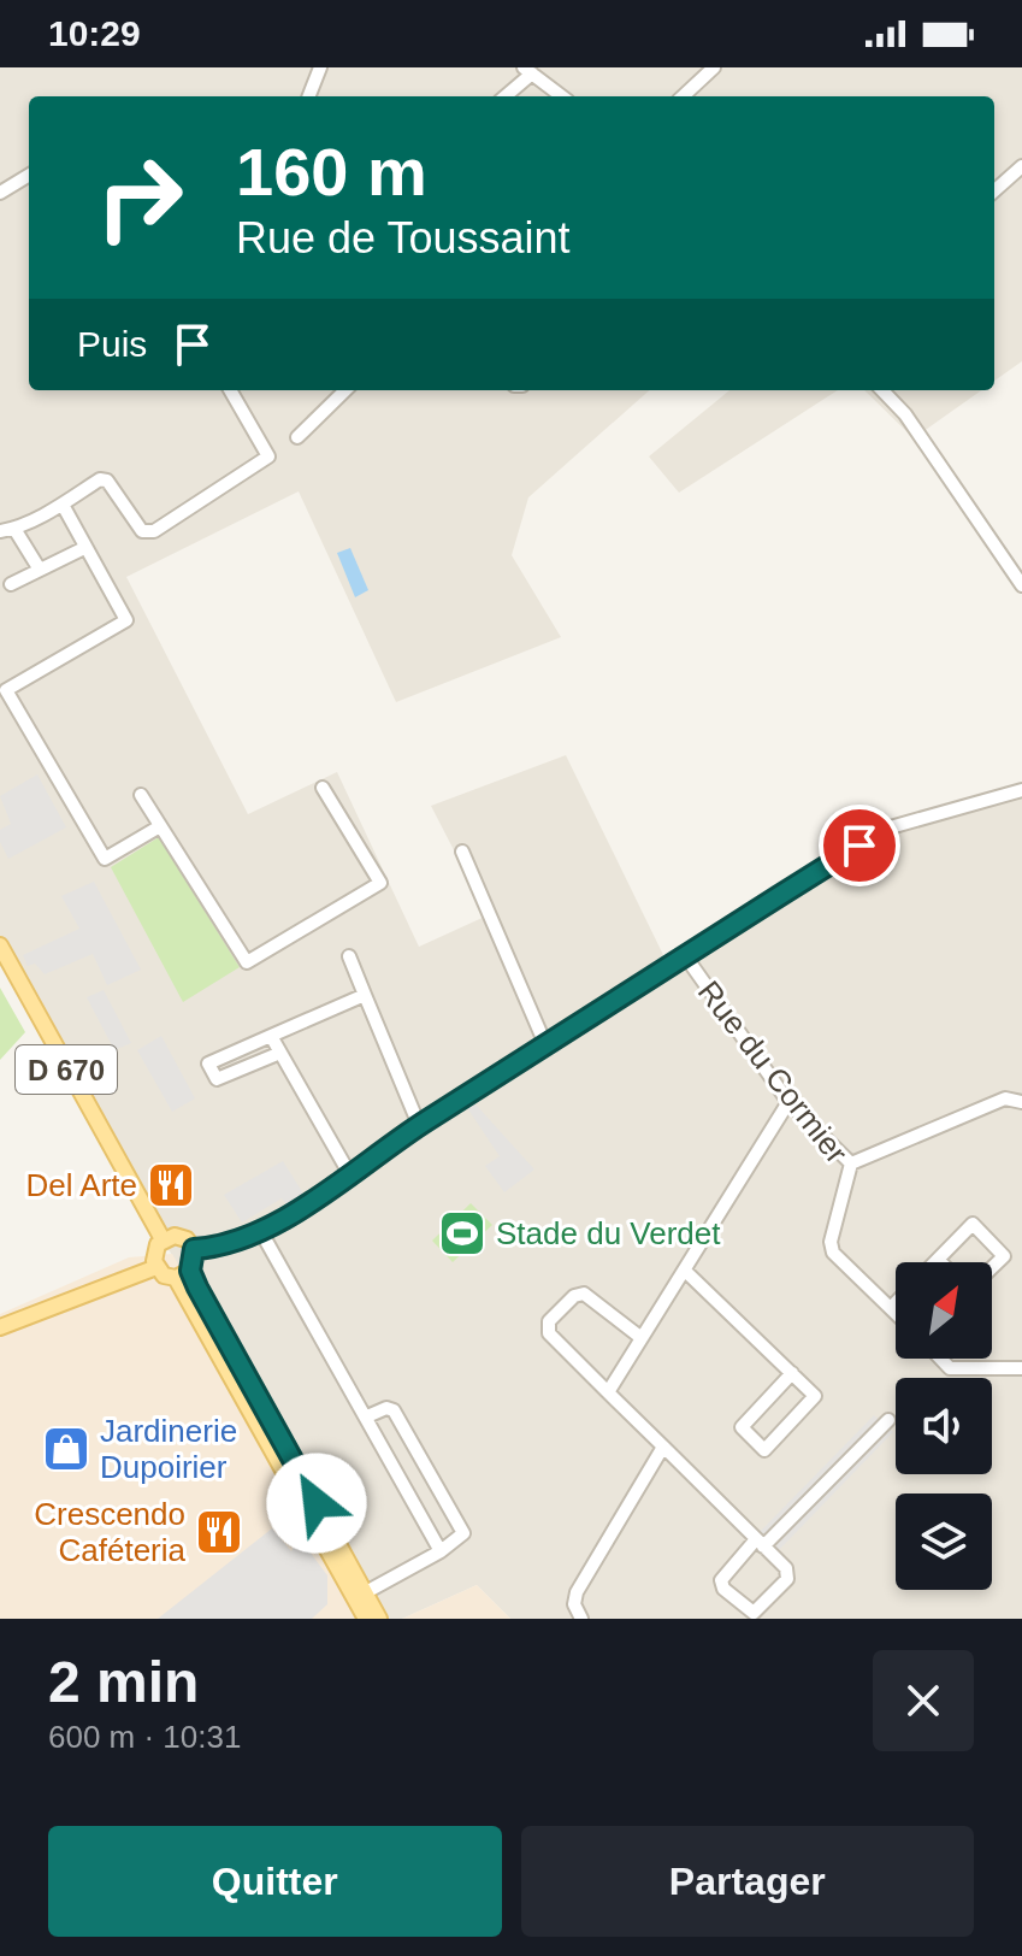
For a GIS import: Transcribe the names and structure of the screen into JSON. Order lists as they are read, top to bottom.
{
  "streets": {
    "main road": ["D 670"],
    "street": ["Rue du Cormier"]
  },
  "places": {
    "restaurant": ["Del Arte", "Crescendo Caféteria"],
    "sports": ["Stade du Verdet"],
    "shop": ["Jardinerie Dupoirier"]
  },
  "north": "top right",
  "page": {
    "status": "10:29",
    "turn": ["160 m", "Rue de Toussaint"],
    "then": "Puis",
    "heading": ["2 min", "600 m · 10:31"],
    "buttons": ["Quitter", "Partager"]
  }
}
